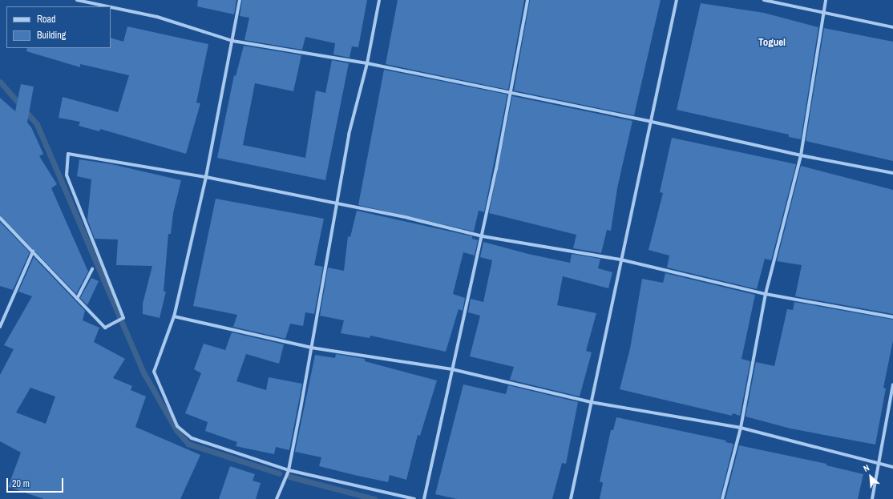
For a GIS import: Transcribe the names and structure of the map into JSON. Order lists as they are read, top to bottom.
{
  "districts": ["Toguel"],
  "legend": ["Road", "Building"],
  "scale_bar": "20 m",
  "north": "top left"
}
